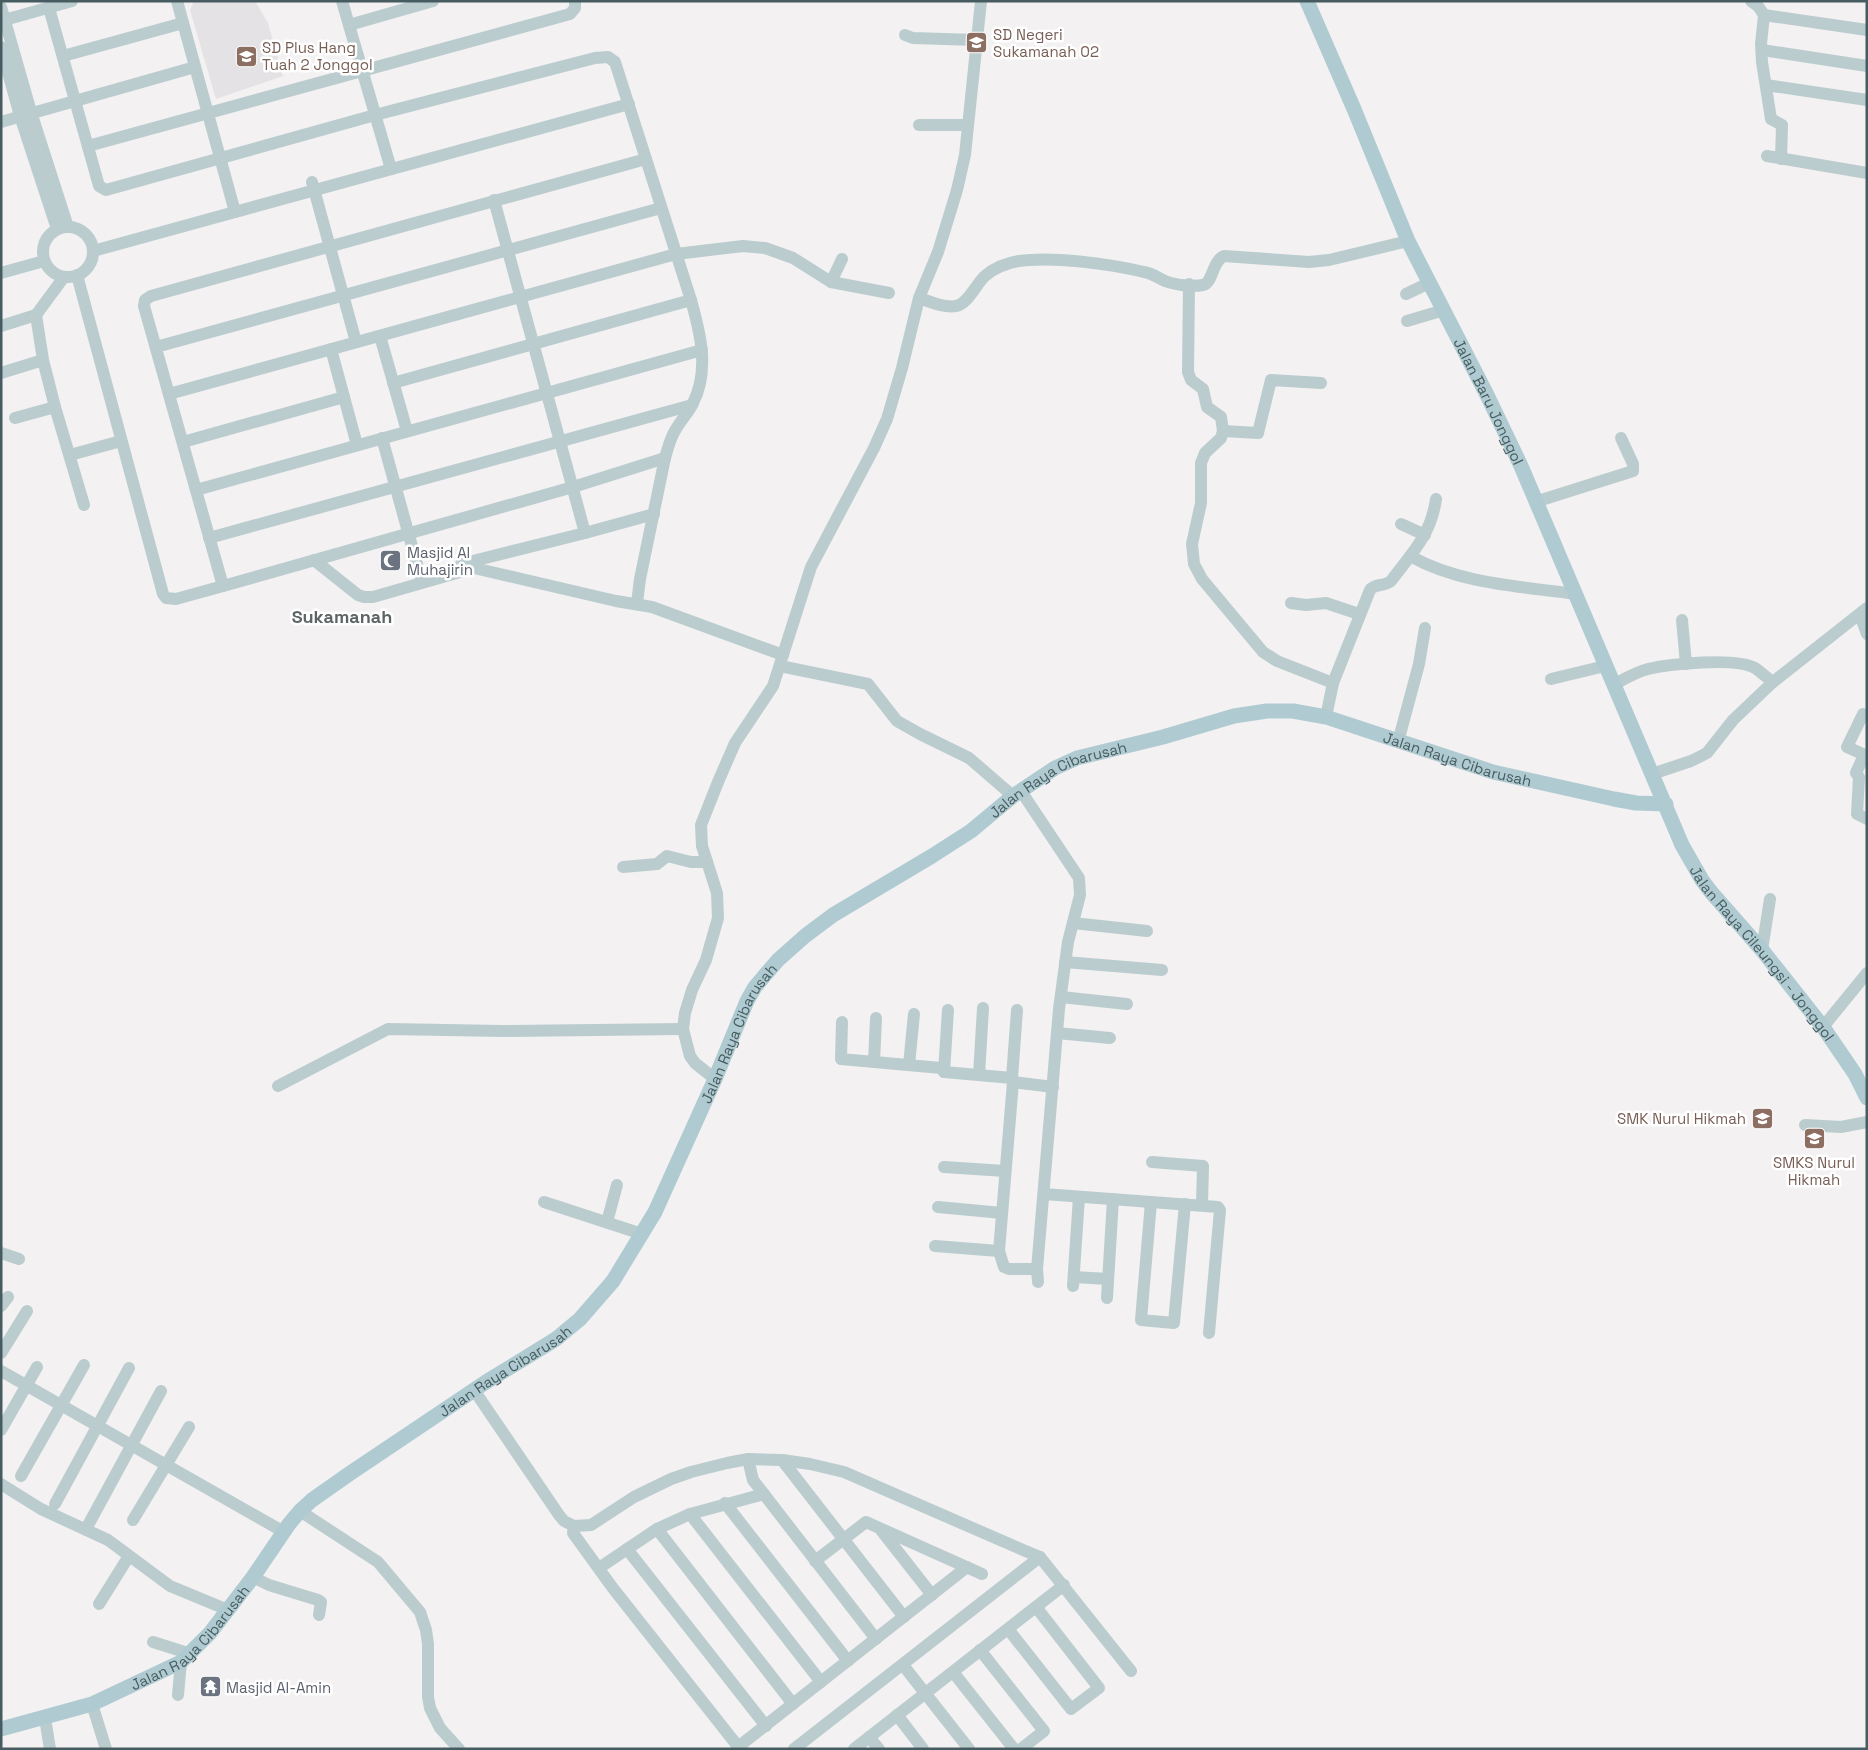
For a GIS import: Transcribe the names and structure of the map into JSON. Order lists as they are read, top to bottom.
{
  "streets": {
    "main road": ["Jalan Baru Jonggol", "Jalan Raya Cibarusah", "Jalan Raya Cileungsi - Jonggol"]
  },
  "crossings": [
    ["Jalan Baru Jonggol", "Jalan Raya Cibarusah"],
    ["Jalan Baru Jonggol", "Jalan Raya Cileungsi - Jonggol"],
    ["Jalan Raya Cibarusah", "Jalan Raya Cileungsi - Jonggol"]
  ],
  "districts": ["Sukamanah"],
  "places": {
    "school or university": [
      "SD Negeri Sukamanah 02",
      "SD Plus Hang Tuah 2 Jonggol",
      "SMK Nurul Hikmah",
      "SMKS Nurul Hikmah"
    ],
    "mosque": ["Masjid Al Muhajirin"],
    "temple": ["Masjid Al-Amin"]
  }
}
